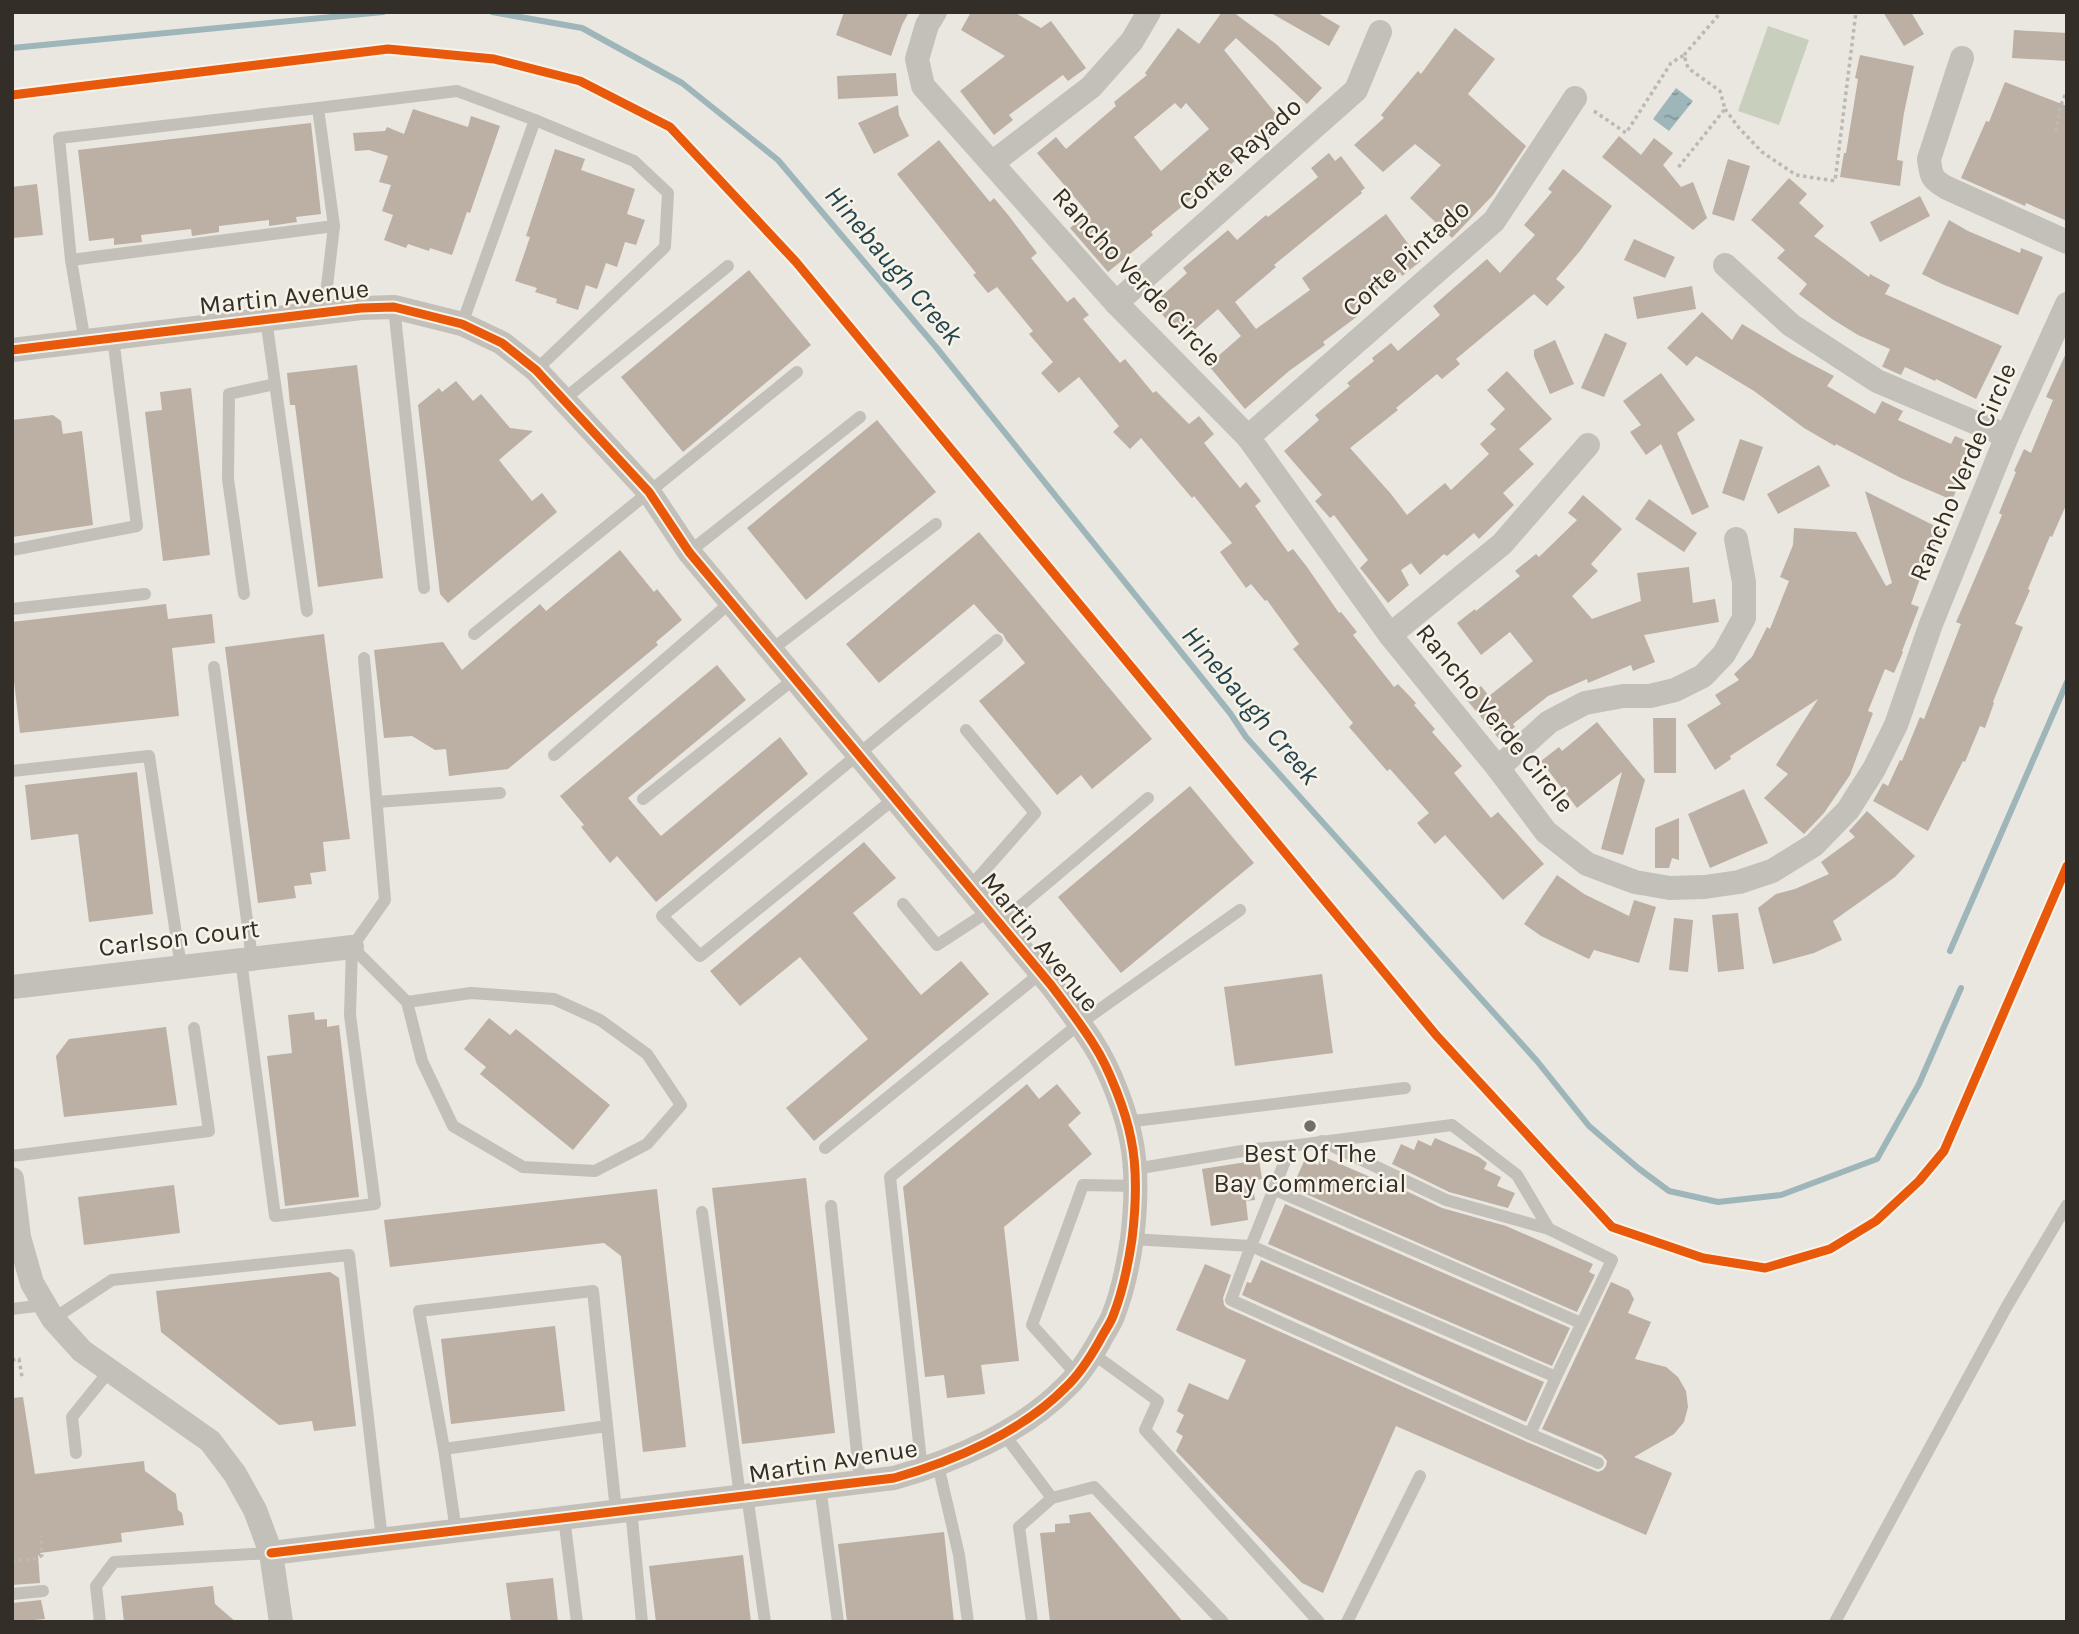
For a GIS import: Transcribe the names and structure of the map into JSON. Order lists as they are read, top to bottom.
{
  "streets": {
    "street": [
      "Corte Rayado",
      "Corte Pintado",
      "Rancho Verde Circle",
      "Martin Avenue",
      "Carlson Court"
    ]
  },
  "crossings": [
    ["Corte Rayado", "Rancho Verde Circle"],
    ["Corte Pintado", "Rancho Verde Circle"]
  ],
  "water": ["Hinebaugh Creek"],
  "places": ["Best Of The Bay Commercial"]
}
